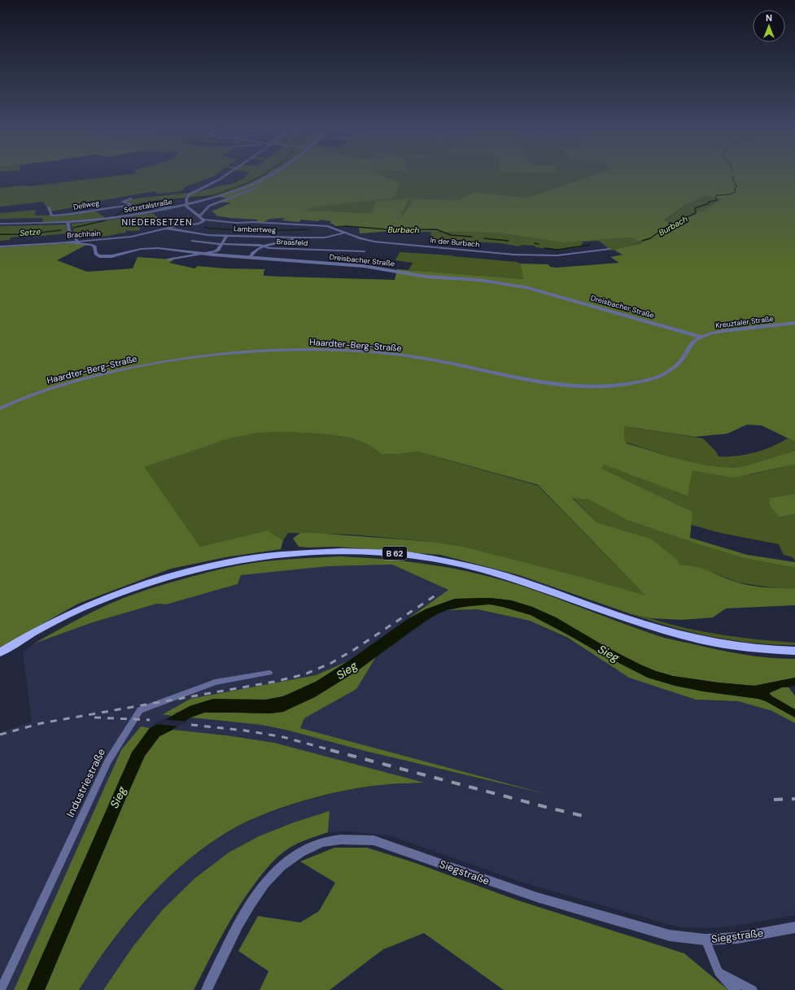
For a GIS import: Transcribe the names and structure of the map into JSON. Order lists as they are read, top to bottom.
{
  "streets": {
    "main road": ["B 62"],
    "street": [
      "Dellweg",
      "Setzetalstraße",
      "Lambertweg",
      "Brachhain",
      "Braasfeld",
      "In der Burbach",
      "Dreisbacher Straße",
      "Kreuztaler Straße",
      "Haardter-Berg-Straße",
      "Industriestraße",
      "Siegstraße"
    ]
  },
  "crossings": [
    ["Dellweg", "Setzetalstraße"],
    ["Lambertweg", "Brachhain"],
    ["Lambertweg", "In der Burbach"],
    ["Brachhain", "In der Burbach"],
    ["Brachhain", "Dreisbacher Straße"],
    ["Dreisbacher Straße", "Kreuztaler Straße"],
    ["Dreisbacher Straße", "Haardter-Berg-Straße"],
    ["Kreuztaler Straße", "Haardter-Berg-Straße"]
  ],
  "districts": ["NIEDERSETZEN"],
  "water": ["Burbach", "Setze", "Sieg"],
  "north": "top"
}
